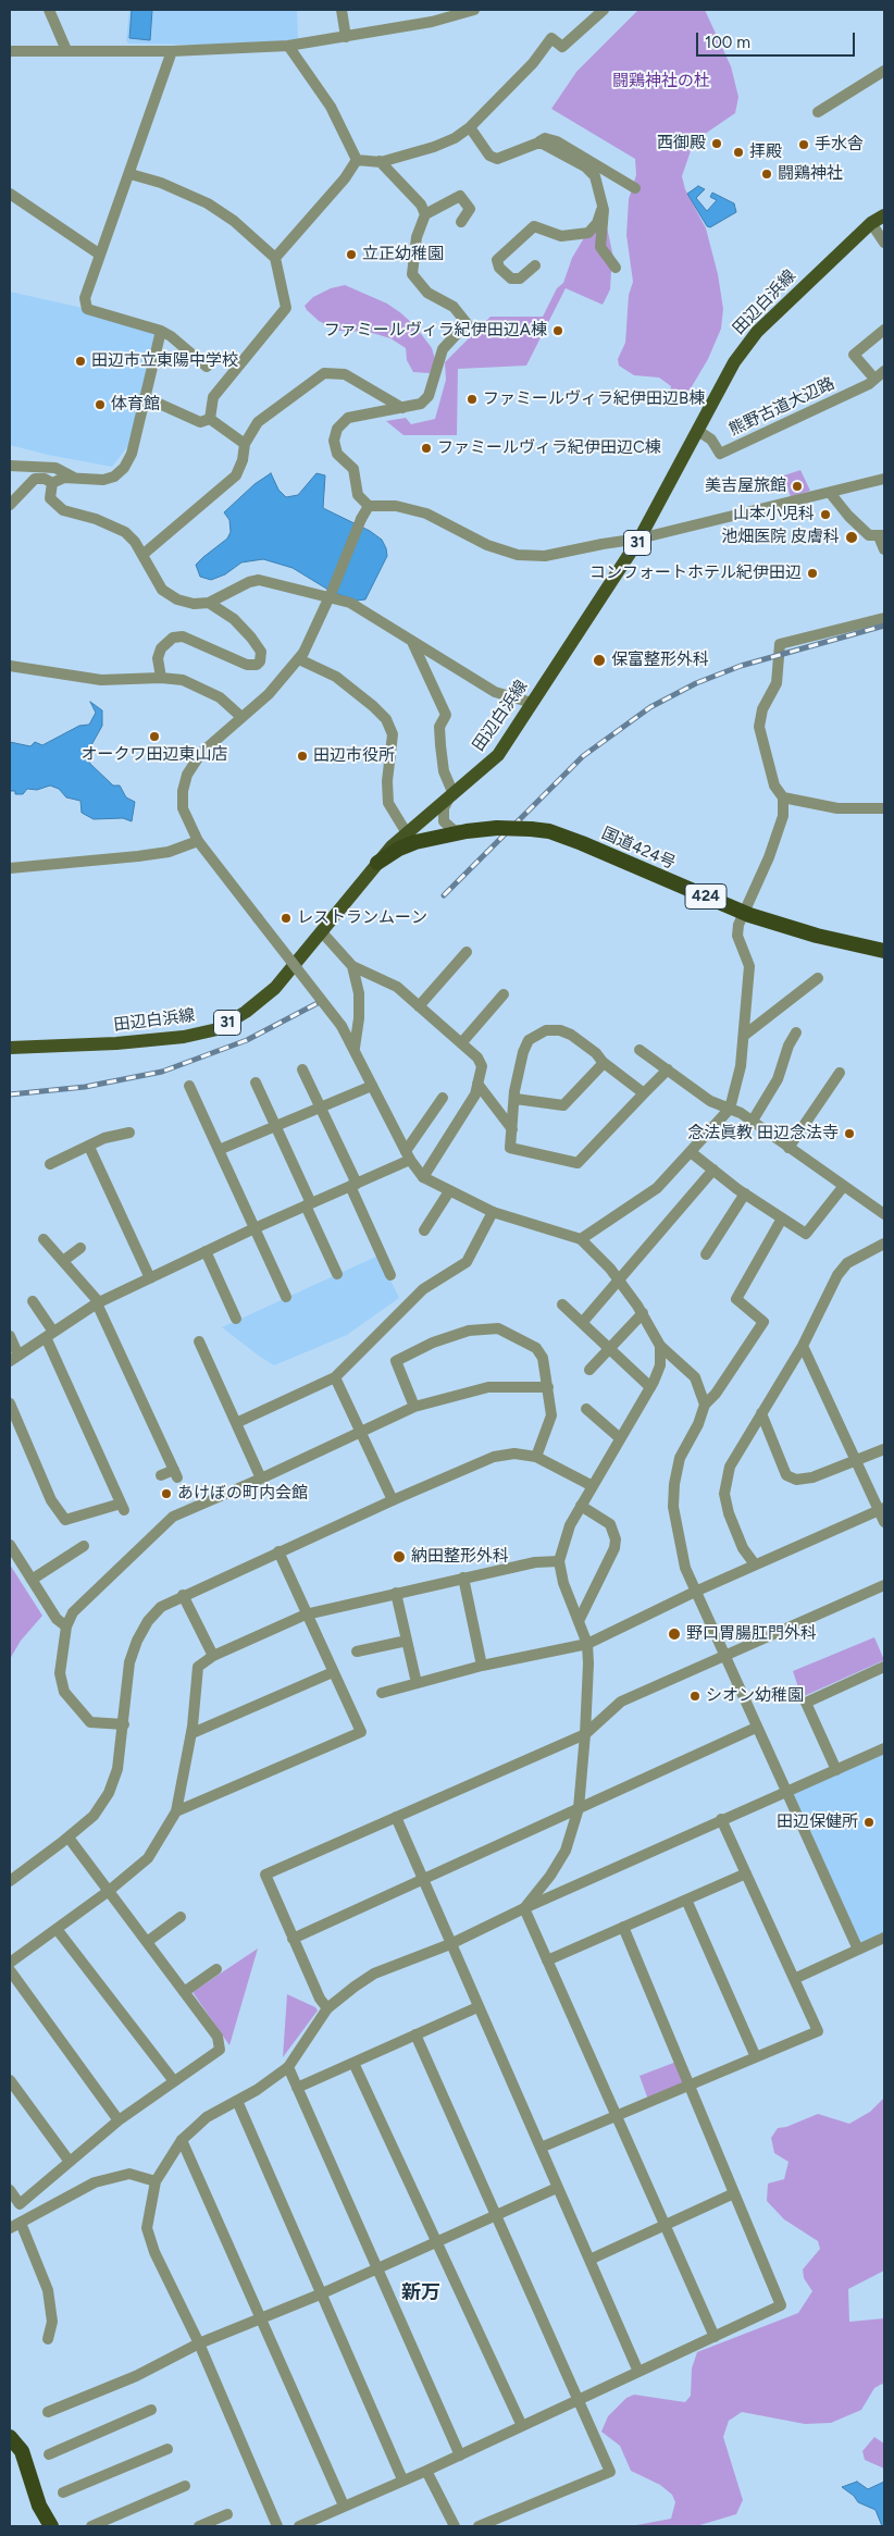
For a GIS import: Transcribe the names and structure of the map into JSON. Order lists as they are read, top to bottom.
{
  "streets": {
    "highway": ["国道424号", "424"],
    "main road": ["田辺白浜線", "31"],
    "street": ["熊野古道大辺路"]
  },
  "crossings": [
    ["田辺白浜線", "熊野古道大辺路"],
    ["田辺白浜線", "国道424号"]
  ],
  "districts": ["新万"],
  "parks": ["闘鶏神社の杜"],
  "places": [
    "西御殿",
    "手水舎",
    "拝殿",
    "闘鶏神社",
    "立正幼稚園",
    "ファミールヴィラ紀伊田辺A棟",
    "田辺市立東陽中学校",
    "ファミールヴィラ紀伊田辺B棟",
    "体育館",
    "ファミールヴィラ紀伊田辺C棟",
    "美吉屋旅館",
    "山本小児科",
    "池畑医院 皮膚科",
    "コンフォートホテル紀伊田辺",
    "保富整形外科",
    "オークワ田辺東山店",
    "田辺市役所",
    "レストランムーン",
    "念法眞教 田辺念法寺",
    "あけぼの町内会館",
    "納田整形外科",
    "野口胃腸肛門外科",
    "シオン幼稚園",
    "田辺保健所"
  ],
  "scale_bar": "100 m"
}
